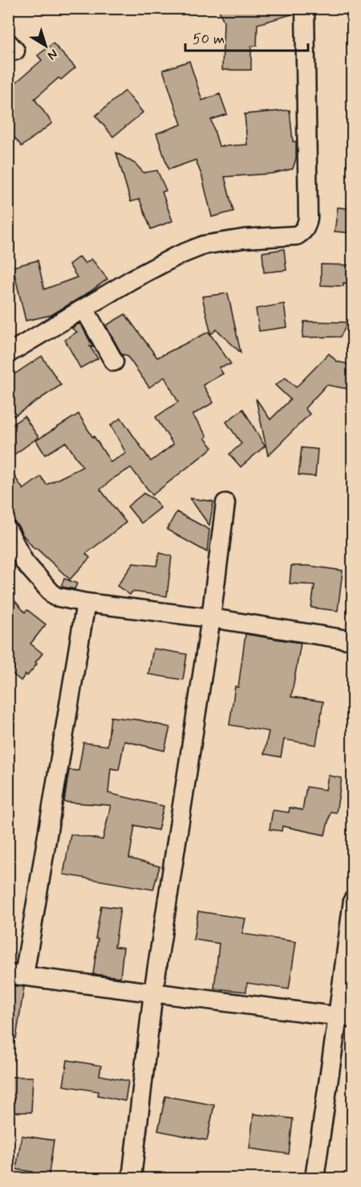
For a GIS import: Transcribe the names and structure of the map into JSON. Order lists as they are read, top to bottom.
{
  "scale_bar": "50 m",
  "north": "bottom right"
}
